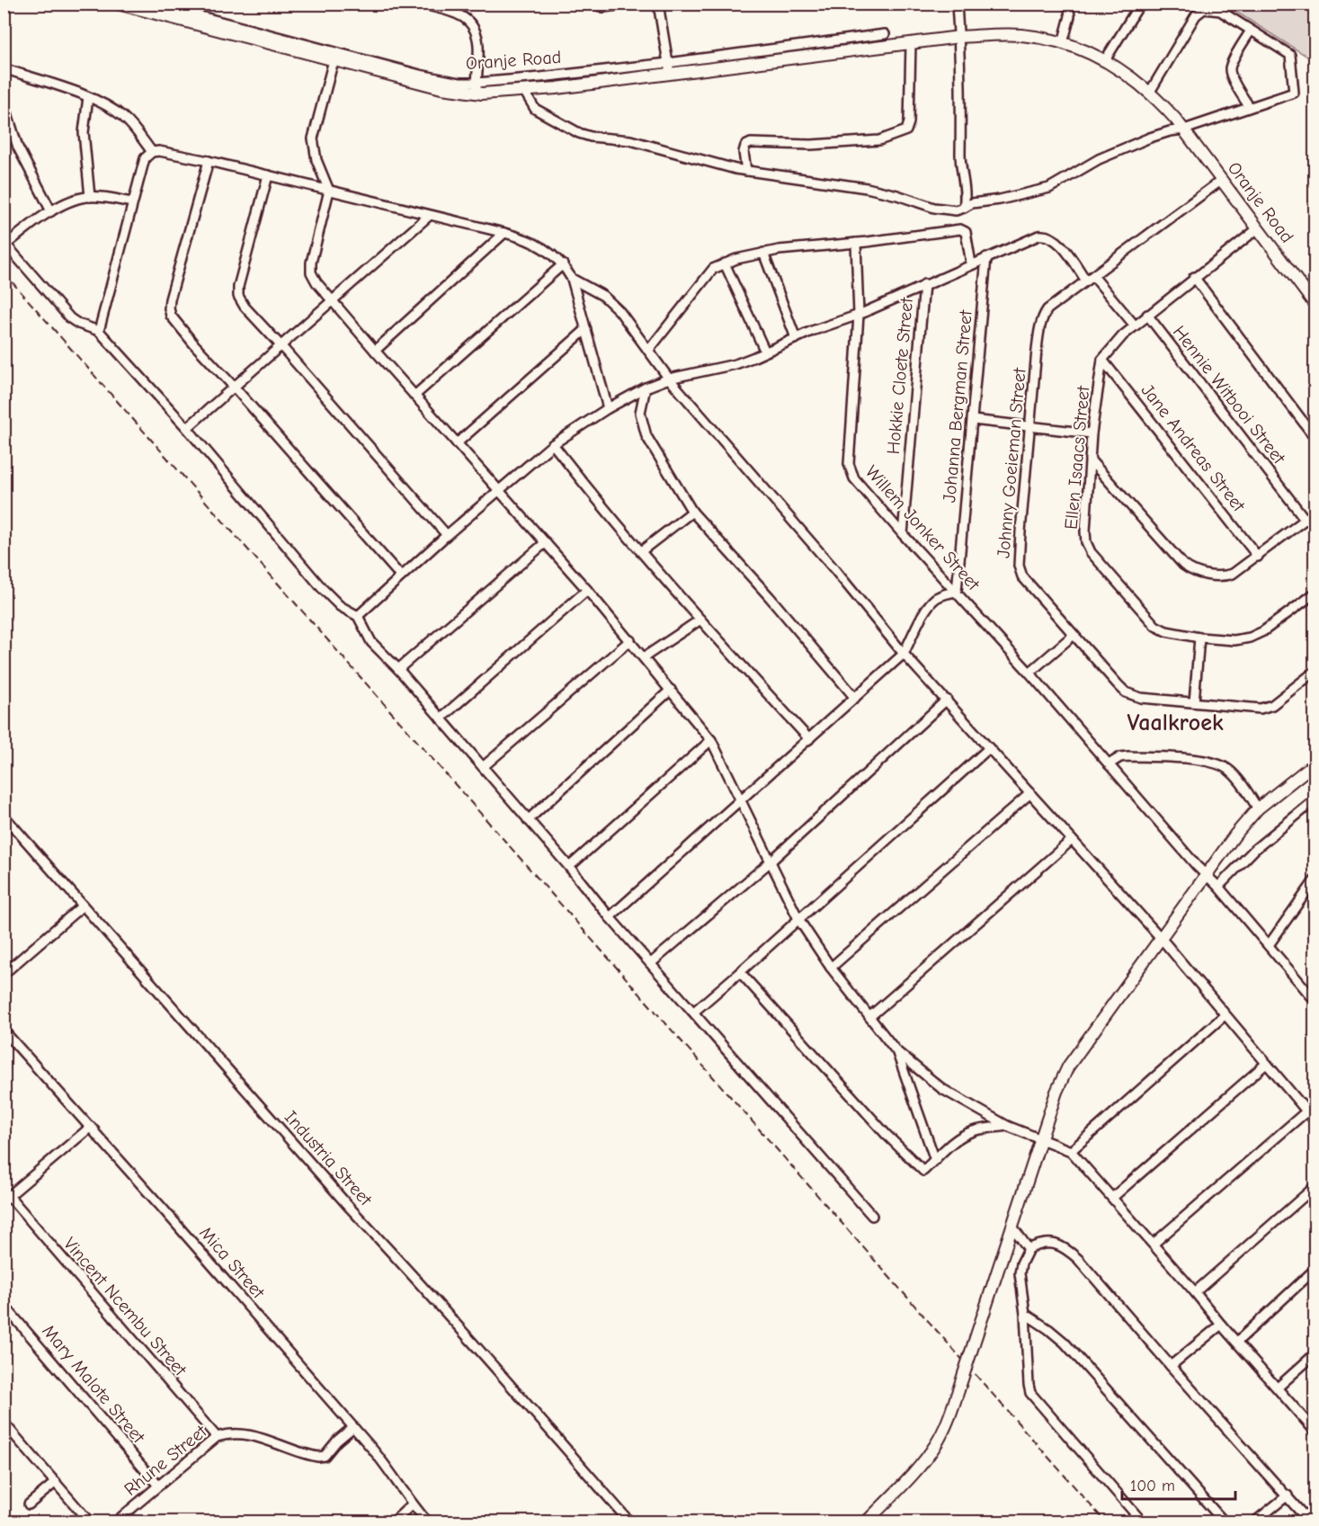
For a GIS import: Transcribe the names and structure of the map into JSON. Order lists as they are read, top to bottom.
{
  "streets": {
    "street": [
      "Oranje Road",
      "Hokkie Cloete Street",
      "Hennie Witbooi Street",
      "Johanna Bergman Street",
      "Jane Andreas Street",
      "Ellen Isaacs Street",
      "Johnny Goeieman Street",
      "Willem Jonker Street",
      "Industria Street",
      "Mica Street",
      "Vincent Ncembu Street",
      "Mary Malote Street",
      "Rhune Street"
    ]
  },
  "crossings": [
    ["Oranje Road", "Johnny Goeieman Street"],
    ["Hokkie Cloete Street", "Willem Jonker Street"],
    ["Johanna Bergman Street", "Willem Jonker Street"],
    ["Jane Andreas Street", "Ellen Isaacs Street"],
    ["Mica Street", "Rhune Street"],
    ["Vincent Ncembu Street", "Rhune Street"],
    ["Mary Malote Street", "Rhune Street"]
  ],
  "districts": ["Vaalkroek"],
  "scale_bar": "100 m"
}
